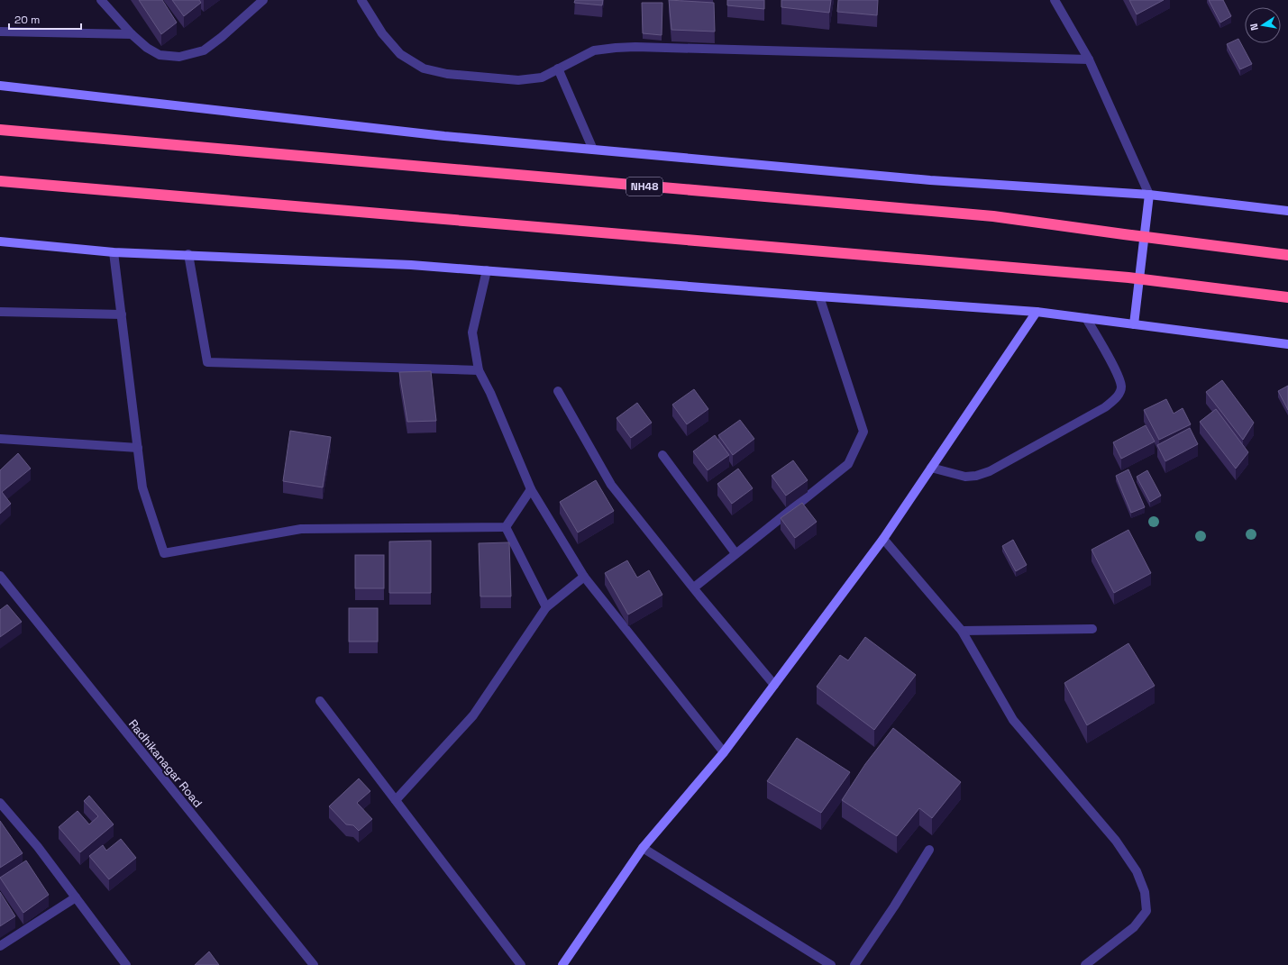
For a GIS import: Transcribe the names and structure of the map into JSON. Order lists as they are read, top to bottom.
{
  "streets": {
    "highway": ["NH48"],
    "street": ["Radhikanagar Road"]
  },
  "scale_bar": "20 m",
  "north": "left"
}
